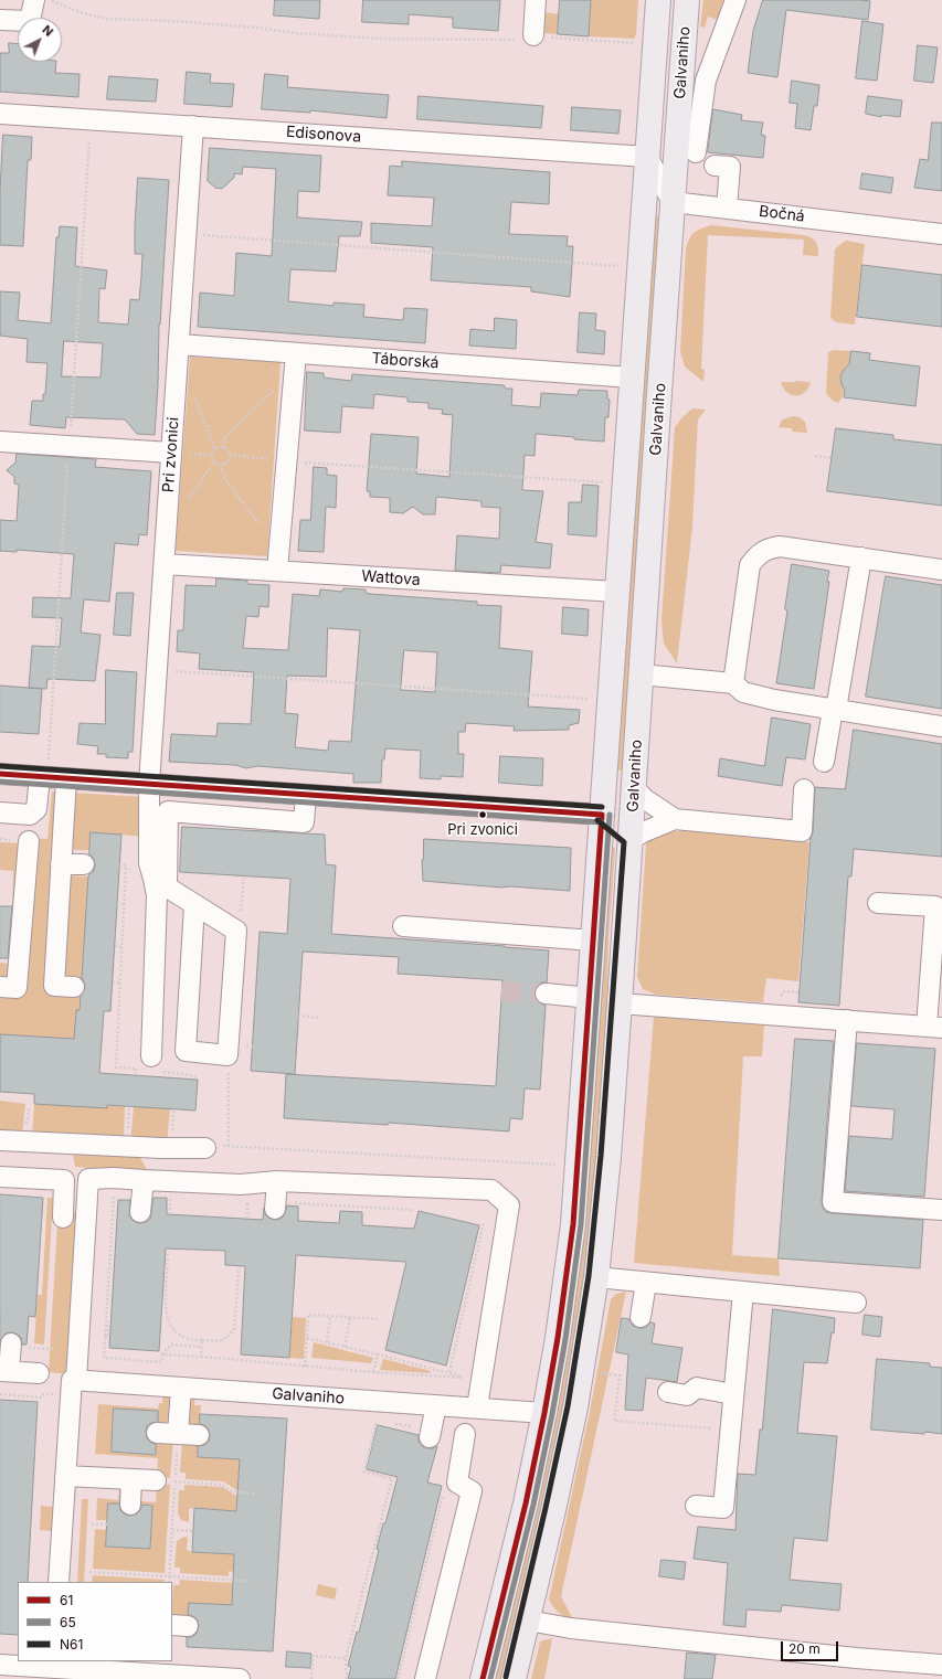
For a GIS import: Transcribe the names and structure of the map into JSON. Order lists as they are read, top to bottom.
{
  "streets": {
    "main road": ["Galvaniho"],
    "street": [
      "Edisonova",
      "Bočná",
      "Táborská",
      "Pri zvonici",
      "Wattova"
    ]
  },
  "crossings": [
    ["Galvaniho", "Edisonova"],
    ["Galvaniho", "Bočná"],
    ["Galvaniho", "Táborská"],
    ["Galvaniho", "Wattova"],
    ["Edisonova", "Pri zvonici"],
    ["Táborská", "Pri zvonici"],
    ["Pri zvonici", "Wattova"]
  ],
  "places": ["Pri zvonici"],
  "lines": ["transit line N61", "transit line 61", "transit line 65"],
  "legend": ["61", "65", "N61"],
  "scale_bar": "20 m",
  "north": "top right"
}
